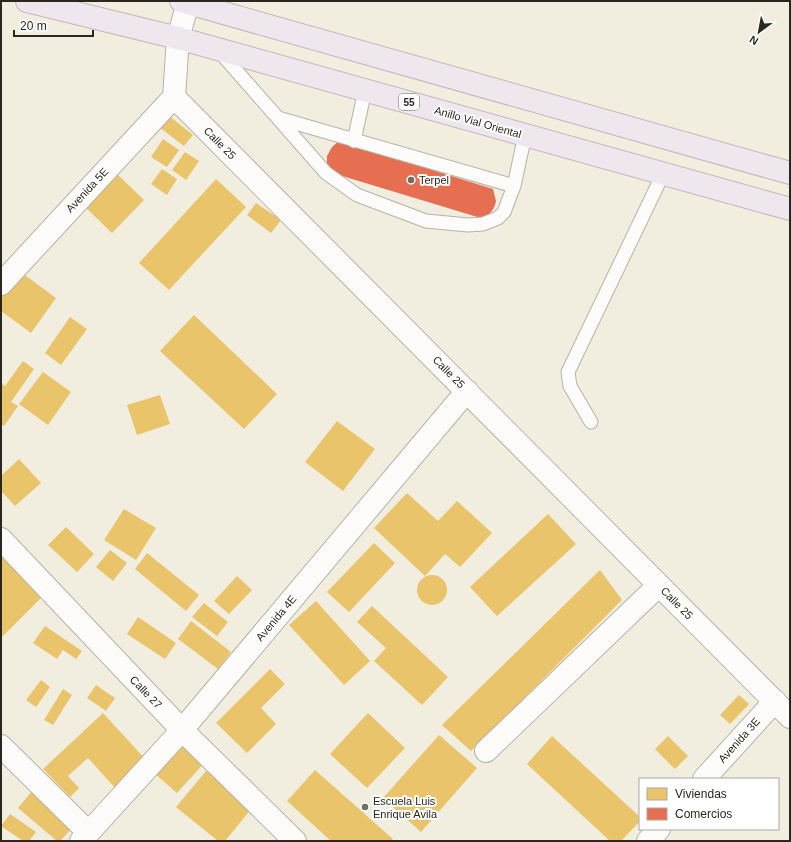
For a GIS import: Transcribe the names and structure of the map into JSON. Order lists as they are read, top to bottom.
{
  "streets": {
    "highway": ["55", "Anillo Vial Oriental"],
    "street": [
      "Calle 25",
      "Avenida 5E",
      "Avenida 4E",
      "Calle 27",
      "Avenida 3E"
    ]
  },
  "crossings": [
    ["Calle 25", "Avenida 5E"],
    ["Calle 25", "Avenida 4E"],
    ["Calle 25", "Avenida 3E"],
    ["Avenida 4E", "Calle 27"]
  ],
  "places": ["Terpel", "Escuela Luis Enrique Avila"],
  "legend": ["Viviendas", "Comercios"],
  "scale_bar": "20 m",
  "north": "bottom left"
}
